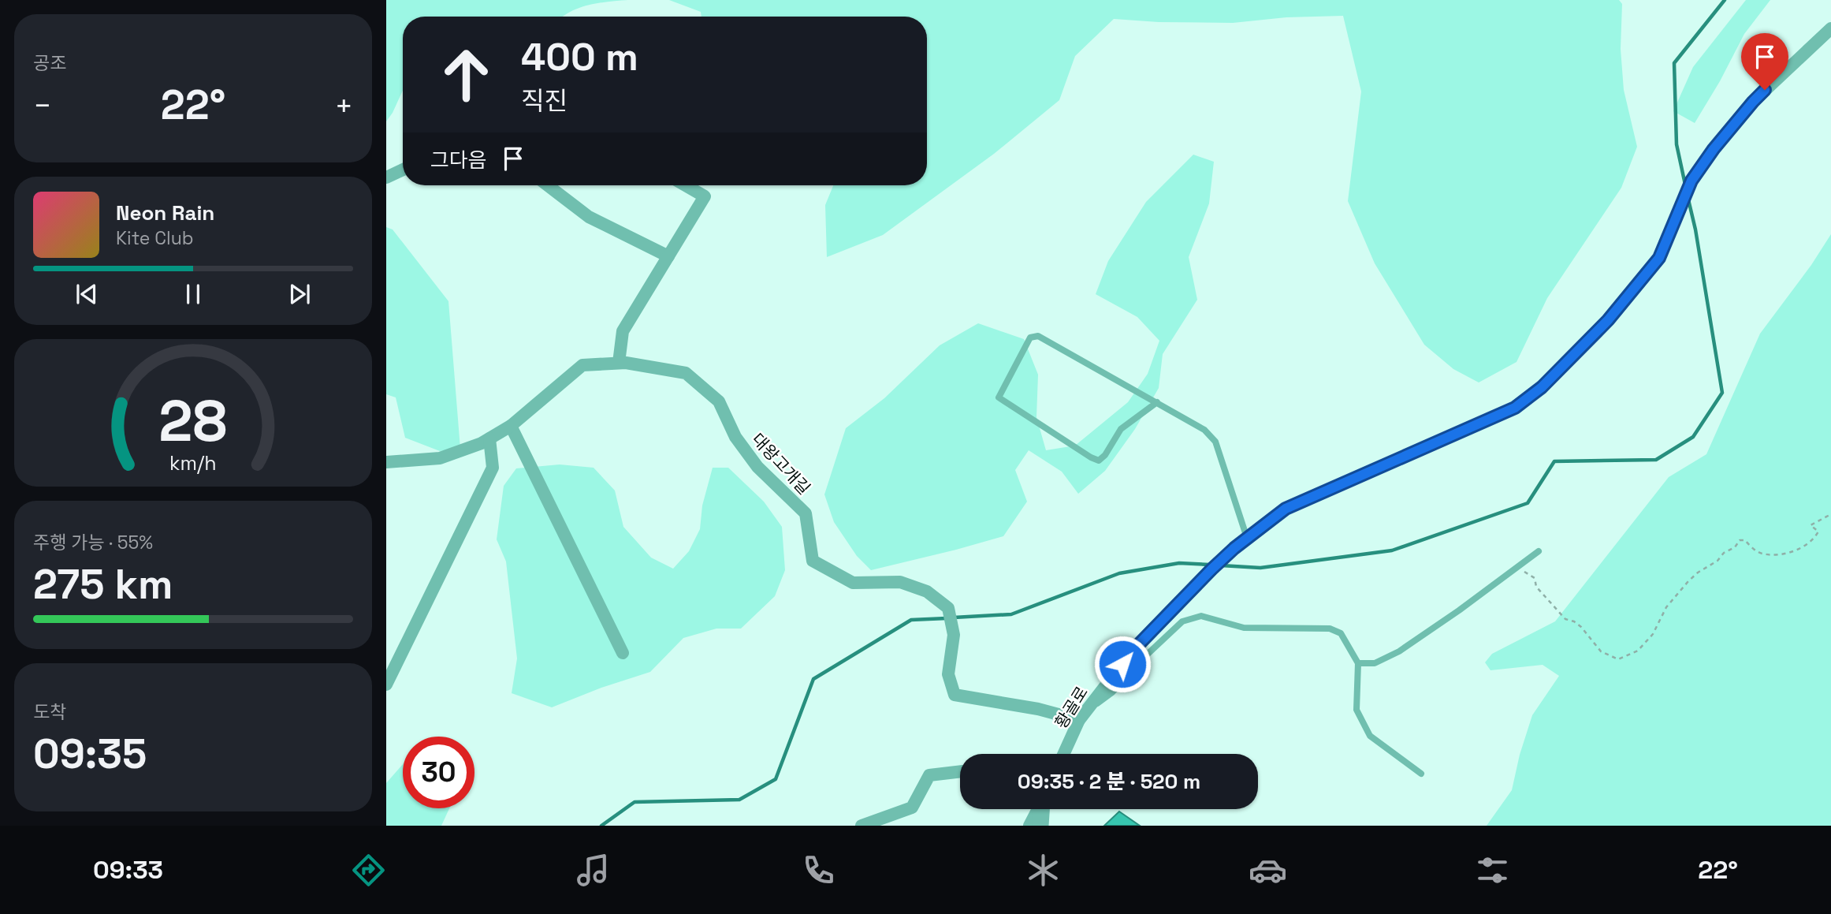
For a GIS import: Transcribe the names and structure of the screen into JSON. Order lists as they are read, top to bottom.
{
  "streets": {
    "street": ["대왕고개길", "황골로"]
  },
  "crossings": [
    ["대왕고개길", "황골로"]
  ],
  "page": {
    "tile": [
      "공조",
      ["주행 가능 · 55%", "275 km"],
      ["도착", "09:35"]
    ],
    "turn": ["400 m", "직진"],
    "heat": ["−", "22°", "+"],
    "then": "그다음",
    "song": ["Neon Rain", "Kite Club"],
    "limit": "30",
    "trip": "09:35 · 2 분 · 520 m",
    "tabs": ["09:33", "22°"],
    "gauge": ["28", "km/h"]
  }
}
